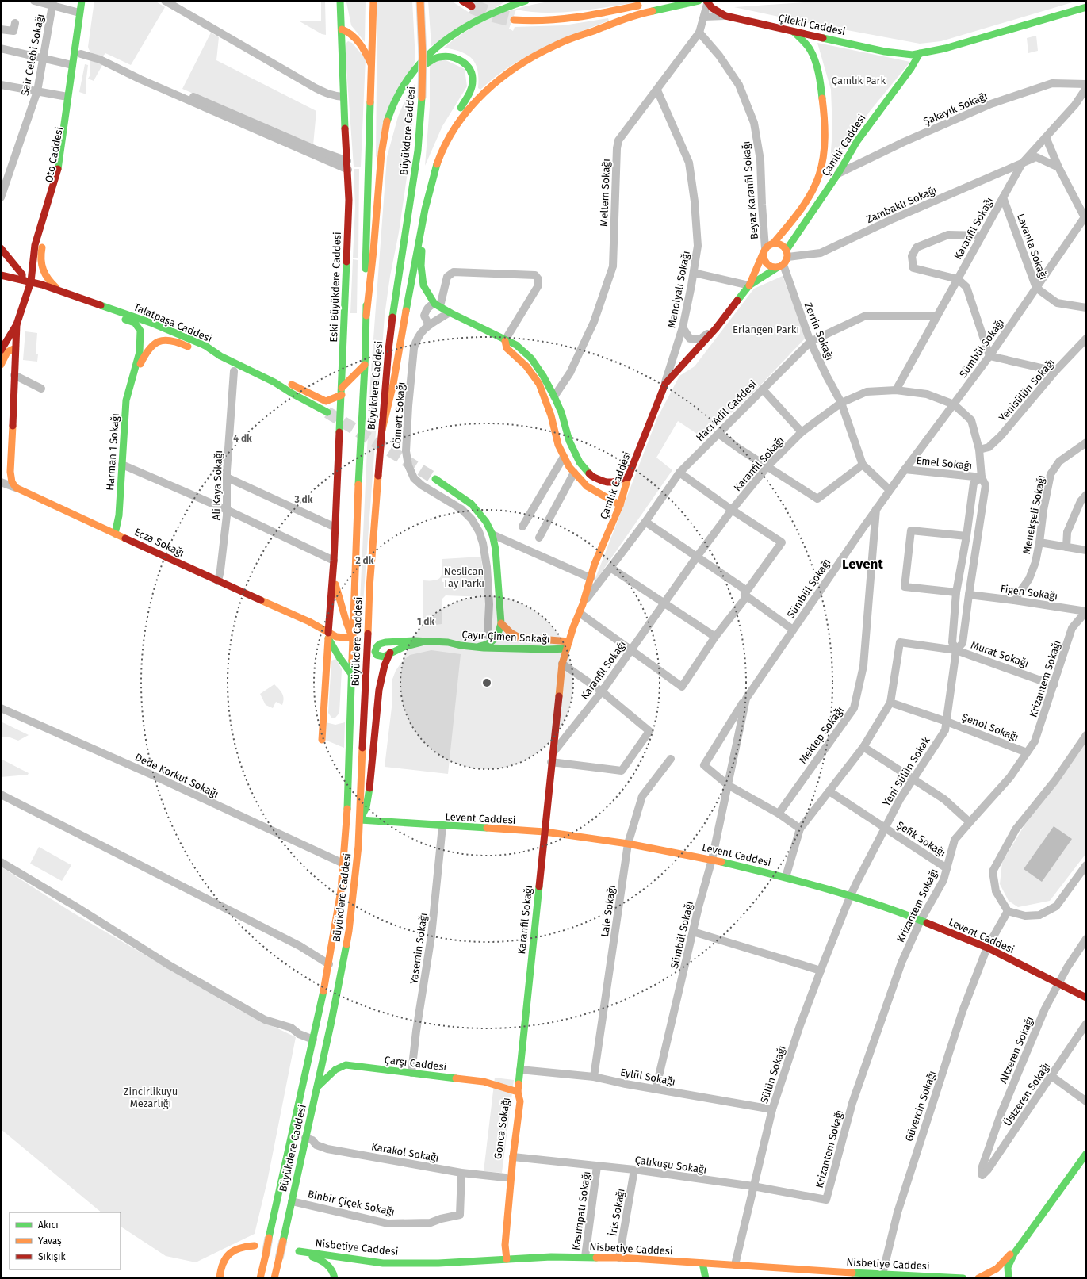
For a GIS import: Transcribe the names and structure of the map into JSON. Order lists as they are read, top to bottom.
{
  "streets": {
    "main road": [
      "Çilekli Caddesi",
      "Büyükdere Caddesi",
      "Çamlık Caddesi",
      "Oto Caddesi",
      "Karanfil Sokağı",
      "Eski Büyükdere Caddesi",
      "Talatpaşa Caddesi",
      "Harman 1 Sokağı",
      "Ecza Sokağı",
      "Çayır Çimen Sokağı",
      "Levent Caddesi",
      "Çarşı Caddesi",
      "Gonca Sokağı",
      "Nisbetiye Caddesi"
    ],
    "street": [
      "Sair Celebi Sokağı",
      "Şakayık Sokağı",
      "Beyaz Karanfil Sokağı",
      "Meltem Sokağı",
      "Zambaklı Sokağı",
      "Lavanta Sokağı",
      "Manolyalı Sokağı",
      "Zerrin Sokağı",
      "Sümbül Sokağı",
      "Yenisülün Sokağı",
      "Hacı Adil Caddesi",
      "Cömert Sokağı",
      "Emel Sokağı",
      "Ali Kaya Sokağı",
      "Menekşeli Sokağı",
      "Figen Sokağı",
      "Murat Sokağı",
      "Krizantem Sokağı",
      "Şenol Sokağı",
      "Mektep Sokağı",
      "Yeni Sülün Sokak",
      "Dede Korkut Sokağı",
      "Şefik Sokağı",
      "Lale Sokağı",
      "Yasemin Sokağı",
      "Altzeren Sokağı",
      "Sülün Sokağı",
      "Eylül Sokağı",
      "Üstzeren Sokağı",
      "Güvercin Sokağı",
      "Karakol Sokağı",
      "Çalıkuşu Sokağı",
      "Binbir Çiçek Sokağı",
      "Kasımpatı Sokağı",
      "İris Sokağı"
    ]
  },
  "crossings": [
    ["Çilekli Caddesi", "Çamlık Caddesi"],
    ["Çilekli Caddesi", "Meltem Sokağı"],
    ["Şakayık Sokağı", "Çamlık Caddesi"],
    ["Büyükdere Caddesi", "Ecza Sokağı"],
    ["Büyükdere Caddesi", "Dede Korkut Sokağı"],
    ["Büyükdere Caddesi", "Levent Caddesi"],
    ["Büyükdere Caddesi", "Çarşı Caddesi"],
    ["Büyükdere Caddesi", "Karakol Sokağı"],
    ["Büyükdere Caddesi", "Binbir Çiçek Sokağı"],
    ["Çamlık Caddesi", "Beyaz Karanfil Sokağı"],
    ["Çamlık Caddesi", "Zambaklı Sokağı"],
    ["Çamlık Caddesi", "Karanfil Sokağı"],
    ["Çamlık Caddesi", "Manolyalı Sokağı"],
    ["Çamlık Caddesi", "Zerrin Sokağı"],
    ["Çamlık Caddesi", "Hacı Adil Caddesi"],
    ["Çamlık Caddesi", "Çayır Çimen Sokağı"],
    ["Oto Caddesi", "Talatpaşa Caddesi"],
    ["Beyaz Karanfil Sokağı", "Meltem Sokağı"],
    ["Beyaz Karanfil Sokağı", "Zambaklı Sokağı"],
    ["Beyaz Karanfil Sokağı", "Zerrin Sokağı"],
    ["Meltem Sokağı", "Manolyalı Sokağı"],
    ["Zambaklı Sokağı", "Karanfil Sokağı"],
    ["Zambaklı Sokağı", "Zerrin Sokağı"],
    ["Karanfil Sokağı", "Lavanta Sokağı"],
    ["Karanfil Sokağı", "Zerrin Sokağı"],
    ["Karanfil Sokağı", "Sümbül Sokağı"],
    ["Karanfil Sokağı", "Yenisülün Sokağı"],
    ["Karanfil Sokağı", "Hacı Adil Caddesi"],
    ["Karanfil Sokağı", "Emel Sokağı"],
    ["Karanfil Sokağı", "Figen Sokağı"],
    ["Karanfil Sokağı", "Murat Sokağı"],
    ["Karanfil Sokağı", "Yeni Sülün Sokak"],
    ["Karanfil Sokağı", "Levent Caddesi"],
    ["Karanfil Sokağı", "Çarşı Caddesi"],
    ["Karanfil Sokağı", "Eylül Sokağı"],
    ["Karanfil Sokağı", "Gonca Sokağı"],
    ["Lavanta Sokağı", "Sümbül Sokağı"],
    ["Zerrin Sokağı", "Hacı Adil Caddesi"],
    ["Sümbül Sokağı", "Emel Sokağı"],
    ["Sümbül Sokağı", "Mektep Sokağı"],
    ["Sümbül Sokağı", "Levent Caddesi"],
    ["Sümbül Sokağı", "Eylül Sokağı"],
    ["Harman 1 Sokağı", "Ecza Sokağı"],
    ["Ali Kaya Sokağı", "Ecza Sokağı"],
    ["Menekşeli Sokağı", "Figen Sokağı"],
    ["Figen Sokağı", "Krizantem Sokağı"],
    ["Murat Sokağı", "Krizantem Sokağı"],
    ["Murat Sokağı", "Şenol Sokağı"],
    ["Murat Sokağı", "Yeni Sülün Sokak"],
    ["Krizantem Sokağı", "Şenol Sokağı"],
    ["Krizantem Sokağı", "Levent Caddesi"],
    ["Krizantem Sokağı", "Şefik Sokağı"],
    ["Krizantem Sokağı", "Çalıkuşu Sokağı"],
    ["Şenol Sokağı", "Yeni Sülün Sokak"],
    ["Yeni Sülün Sokak", "Levent Caddesi"],
    ["Yeni Sülün Sokak", "Şefik Sokağı"],
    ["Yeni Sülün Sokak", "Sülün Sokağı"],
    ["Levent Caddesi", "Lale Sokağı"],
    ["Levent Caddesi", "Yasemin Sokağı"],
    ["Levent Caddesi", "Altzeren Sokağı"],
    ["Levent Caddesi", "Sülün Sokağı"],
    ["Levent Caddesi", "Güvercin Sokağı"],
    ["Lale Sokağı", "Eylül Sokağı"],
    ["Yasemin Sokağı", "Çarşı Caddesi"],
    ["Altzeren Sokağı", "Üstzeren Sokağı"],
    ["Çarşı Caddesi", "Gonca Sokağı"],
    ["Sülün Sokağı", "Eylül Sokağı"],
    ["Sülün Sokağı", "Çalıkuşu Sokağı"],
    ["Sülün Sokağı", "Nisbetiye Caddesi"],
    ["Güvercin Sokağı", "Nisbetiye Caddesi"],
    ["Gonca Sokağı", "Karakol Sokağı"],
    ["Gonca Sokağı", "Çalıkuşu Sokağı"],
    ["Gonca Sokağı", "Nisbetiye Caddesi"],
    ["Karakol Sokağı", "Binbir Çiçek Sokağı"],
    ["Çalıkuşu Sokağı", "Kasımpatı Sokağı"],
    ["Çalıkuşu Sokağı", "İris Sokağı"],
    ["Kasımpatı Sokağı", "Nisbetiye Caddesi"],
    ["İris Sokağı", "Nisbetiye Caddesi"]
  ],
  "districts": ["Levent"],
  "parks": [
    "Çamlık Park",
    "Erlangen Parkı",
    "Neslican Tay Parkı",
    "Zincirlikuyu Mezarlığı"
  ],
  "legend": ["Akıcı", "Yavaş", "Sıkışık"],
  "rings": [
    "4 dk",
    "3 dk",
    "2 dk",
    "1 dk"
  ]
}
